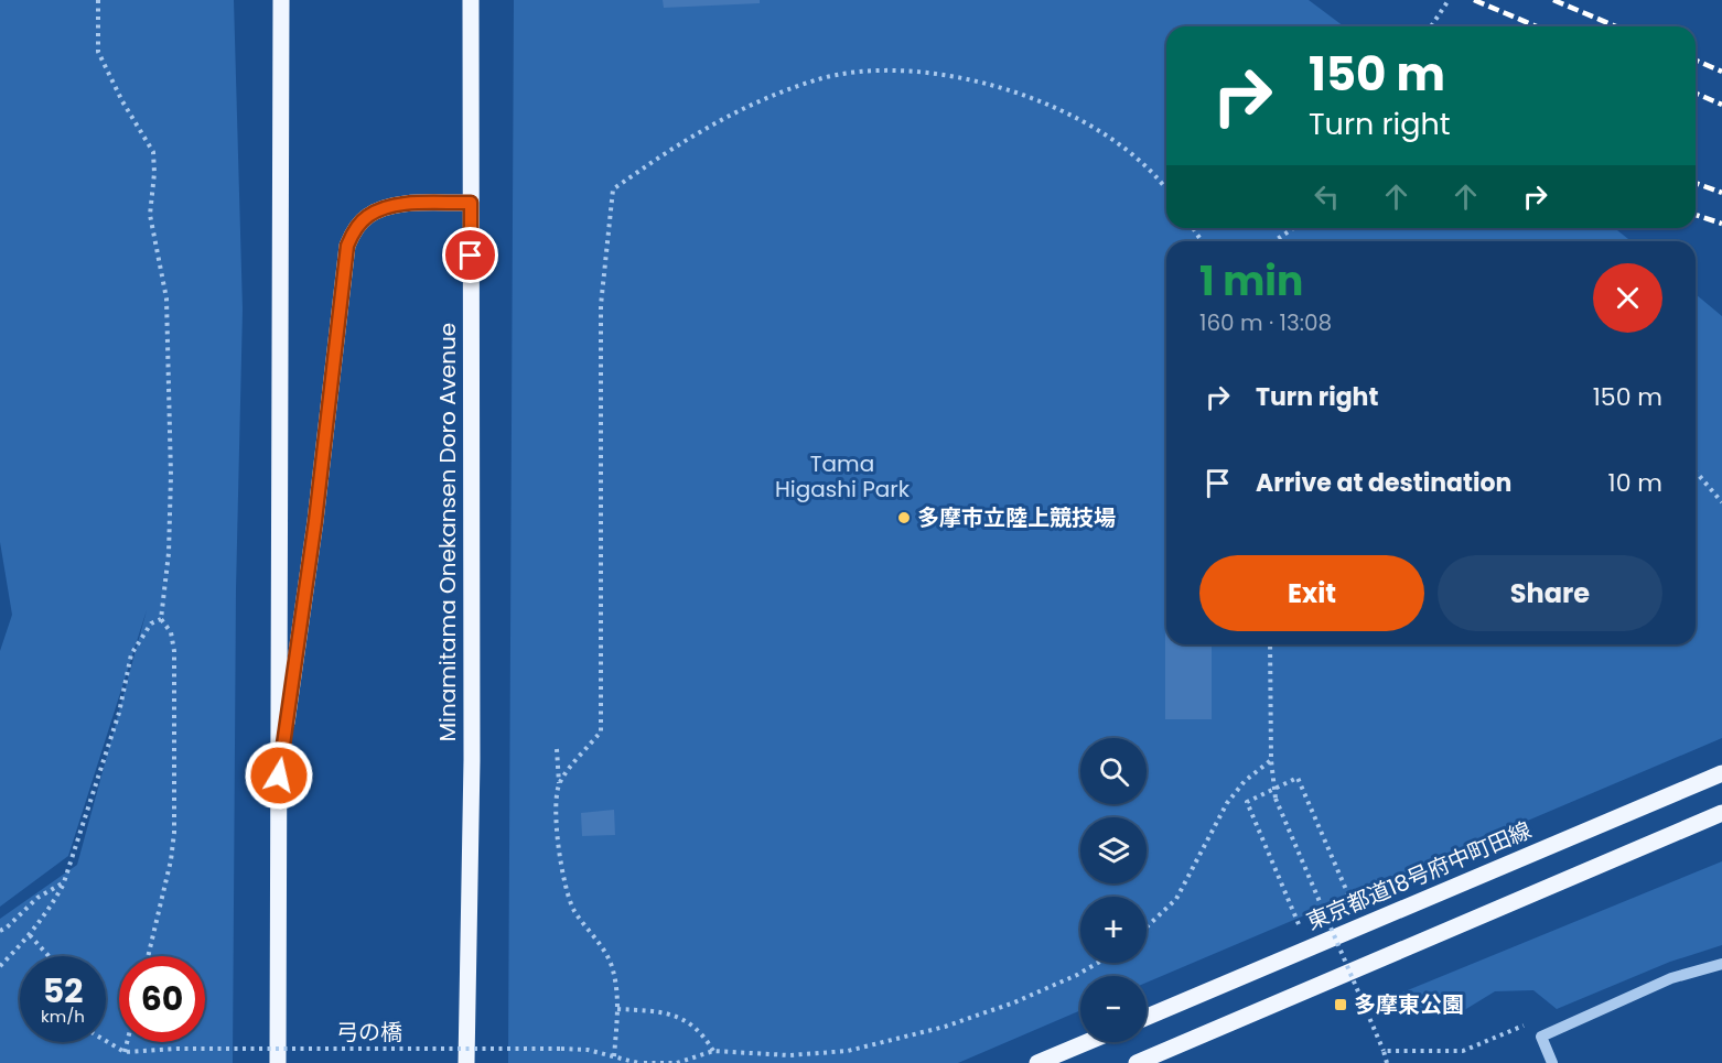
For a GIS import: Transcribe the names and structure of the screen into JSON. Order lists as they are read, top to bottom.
{
  "streets": {
    "main road": ["Minamitama Onekansen Doro Avenue", "東京都道18号府中町田線"],
    "path": ["弓の橋"]
  },
  "parks": ["Tama Higashi Park"],
  "places": {
    "other": ["多摩市立陸上競技場"],
    "transit": ["多摩東公園"]
  },
  "page": {
    "turn": ["150 m", "Turn right"],
    "heading": ["1 min", "160 m · 13:08"],
    "list": [
      {
        "name": "Turn right",
        "value": "150 m"
      },
      {
        "name": "Arrive at destination",
        "value": "10 m"
      }
    ],
    "buttons": ["Exit", "Share"],
    "map_buttons": ["+", "−"],
    "speed": "52 km/h",
    "limit": "60"
  }
}
